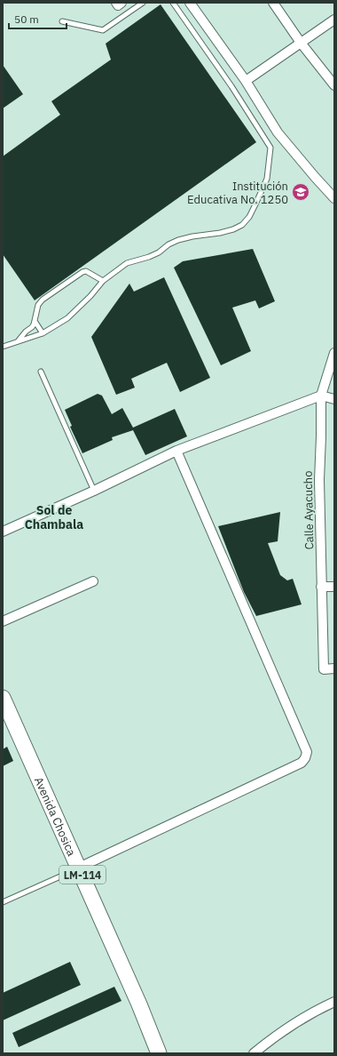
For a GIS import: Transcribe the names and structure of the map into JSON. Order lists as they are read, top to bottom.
{
  "streets": {
    "main road": ["Avenida Chosica", "LM-114"],
    "street": ["Calle Ayacucho"]
  },
  "districts": ["Sol de Chambala"],
  "places": {
    "school or university": ["Institución Educativa No. 1250"]
  },
  "scale_bar": "50 m"
}
